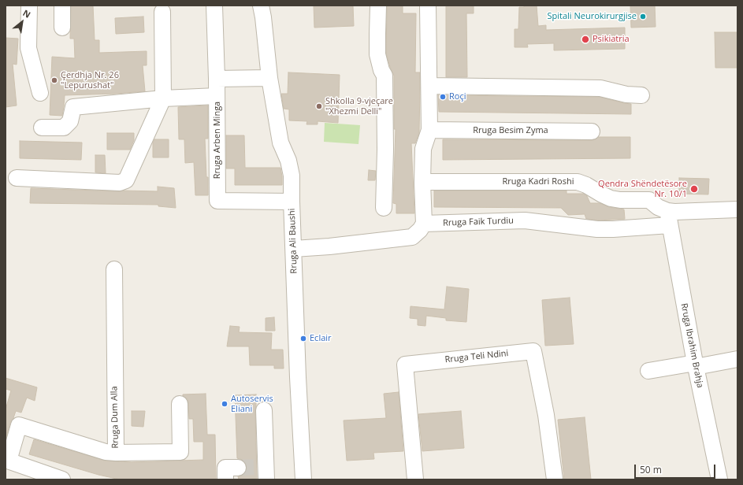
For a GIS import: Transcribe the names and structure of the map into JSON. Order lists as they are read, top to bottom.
{
  "streets": {
    "street": [
      "Rruga Besim Zyma",
      "Rruga Arben Minga",
      "Rruga Kadri Roshi",
      "Rruga Faik Turdiu",
      "Rruga Ali Baushi",
      "Rruga Ibrahim Brahja",
      "Rruga Teli Ndini",
      "Rruga Dum Alla"
    ]
  },
  "crossings": [
    ["Rruga Arben Minga", "Rruga Ali Baushi"],
    ["Rruga Kadri Roshi", "Rruga Faik Turdiu"],
    ["Rruga Kadri Roshi", "Rruga Ibrahim Brahja"],
    ["Rruga Faik Turdiu", "Rruga Ibrahim Brahja"]
  ],
  "places": [
    "Spitali Neurokirurgjise",
    "Psikiatria",
    "Çerdhja Nr. 26 \"Lepurushat\"",
    "Roçi",
    "Shkolla 9-vjeçare \"Xhezmi Delli\"",
    "Qendra Shëndetësore Nr. 10/1",
    "Eclair",
    "Autoservis Eliani"
  ],
  "scale_bar": "50 m",
  "north": "top right"
}
